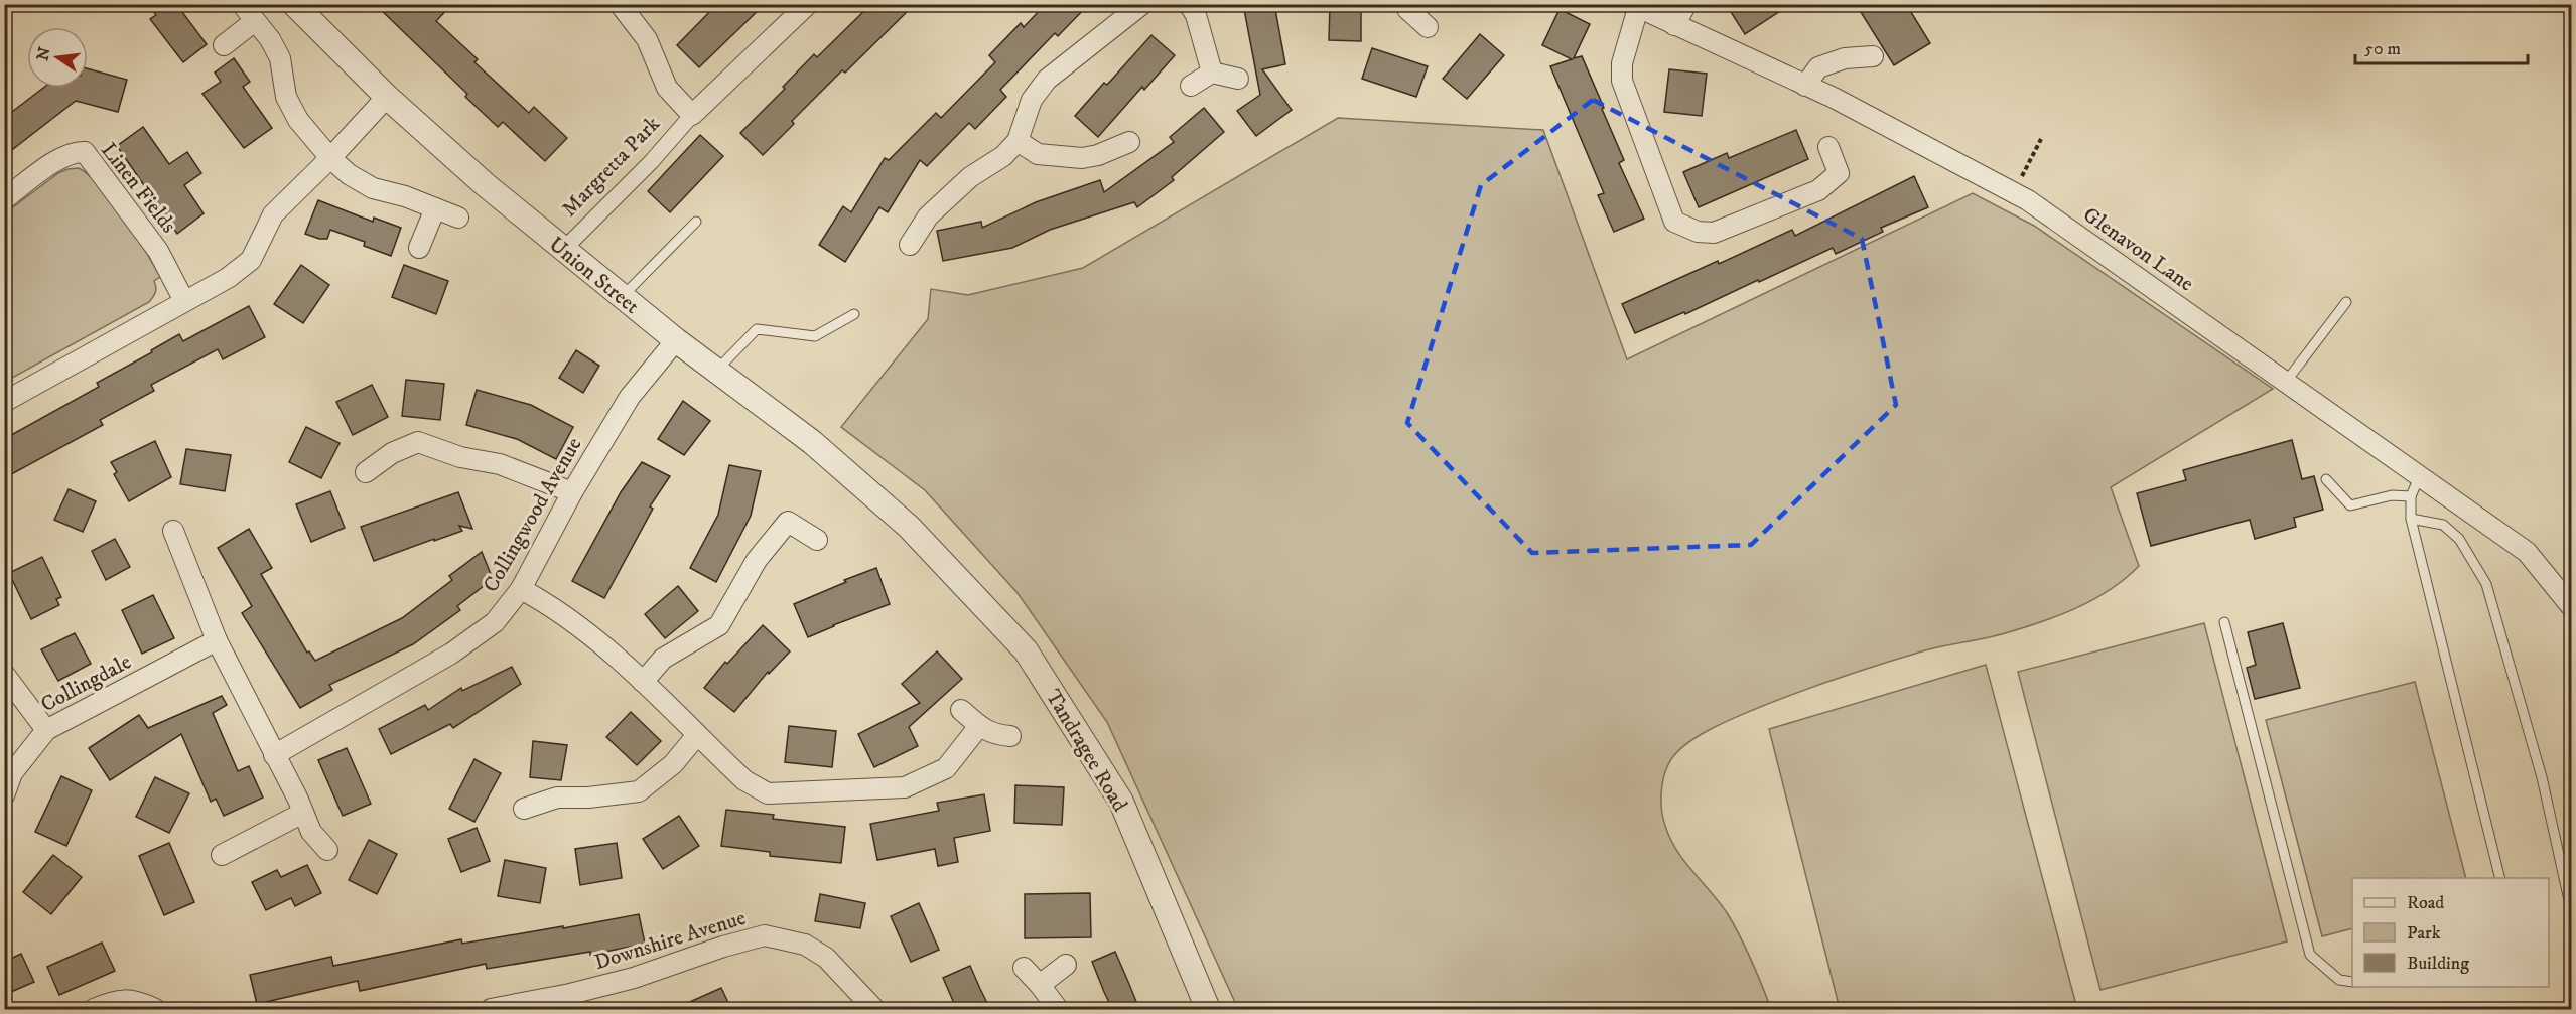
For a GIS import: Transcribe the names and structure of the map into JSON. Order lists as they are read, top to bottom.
{
  "streets": {
    "street": [
      "Margretta Park",
      "Linen Fields",
      "Glenavon Lane",
      "Union Street",
      "Collingwood Avenue",
      "Collingdale",
      "Tandragee Road",
      "Downshire Avenue"
    ]
  },
  "crossings": [
    ["Margretta Park", "Union Street"],
    ["Union Street", "Collingwood Avenue"],
    ["Union Street", "Tandragee Road"]
  ],
  "legend": ["Road", "Park", "Building"],
  "scale_bar": "50 m",
  "north": "left"
}
